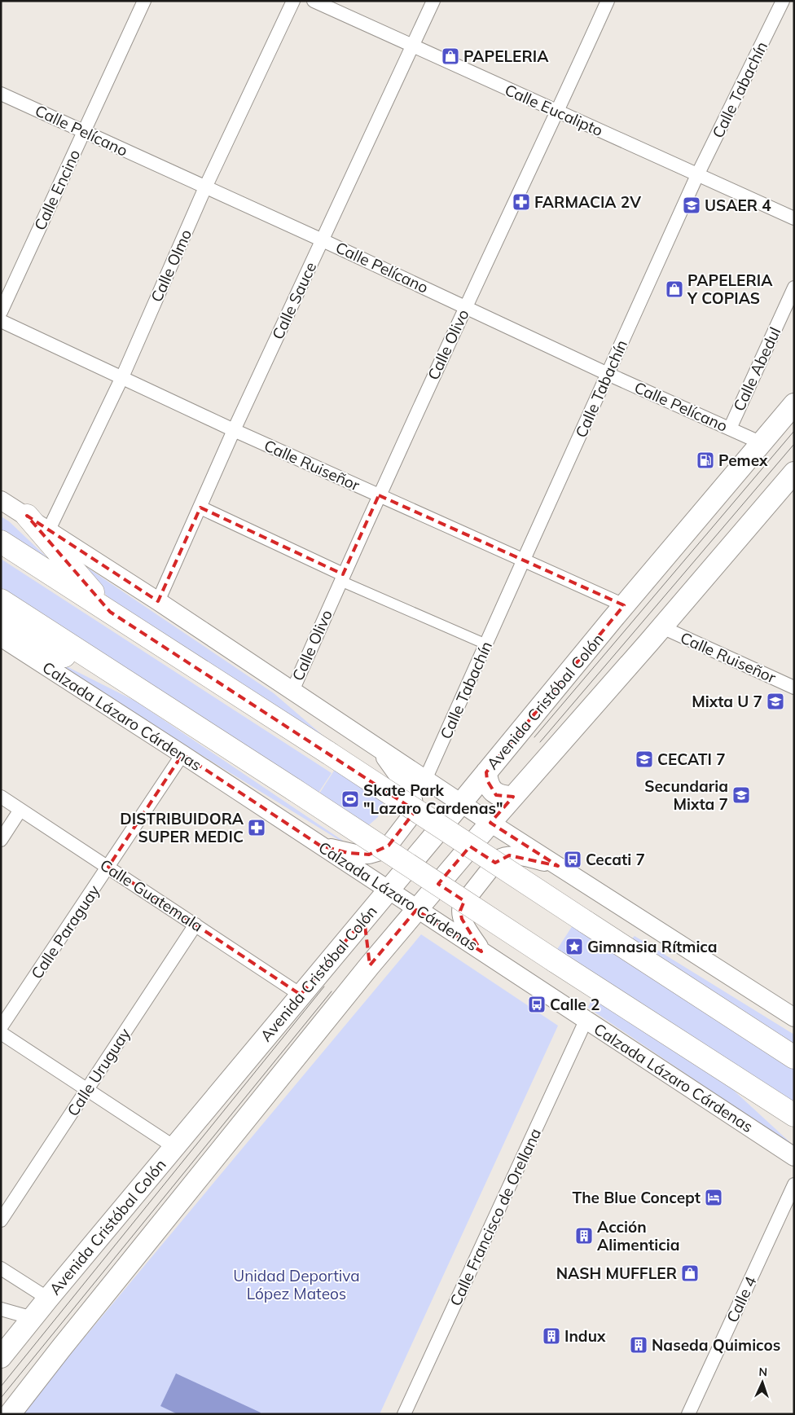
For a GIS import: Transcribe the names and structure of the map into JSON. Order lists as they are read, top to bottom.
{
  "streets": {
    "highway": ["Calzada Lázaro Cárdenas"],
    "main road": ["Avenida Cristóbal Colón"],
    "street": [
      "Calle Tabachín",
      "Calle Eucalipto",
      "Calle Pelícano",
      "Calle Encino",
      "Calle Olmo",
      "Calle Sauce",
      "Calle Olivo",
      "Calle Abedul",
      "Calle Ruiseñor",
      "Calle Guatemala",
      "Calle Paraguay",
      "Calle Uruguay",
      "Calle Francisco de Orellana",
      "Calle 4"
    ]
  },
  "crossings": [
    ["Calle Tabachín", "Calle Eucalipto"],
    ["Calle Tabachín", "Calle Pelícano"],
    ["Calle Tabachín", "Calle Ruiseñor"],
    ["Calle Eucalipto", "Calle Sauce"],
    ["Calle Eucalipto", "Calle Olivo"],
    ["Calle Pelícano", "Calle Encino"],
    ["Calle Pelícano", "Calle Olmo"],
    ["Calle Pelícano", "Calle Sauce"],
    ["Calle Pelícano", "Calle Olivo"],
    ["Calle Pelícano", "Calle Abedul"],
    ["Calle Pelícano", "Avenida Cristóbal Colón"],
    ["Calle Olmo", "Calle Ruiseñor"],
    ["Calle Sauce", "Calle Ruiseñor"],
    ["Calle Olivo", "Calle Ruiseñor"],
    ["Calle Ruiseñor", "Avenida Cristóbal Colón"],
    ["Avenida Cristóbal Colón", "Calzada Lázaro Cárdenas"],
    ["Avenida Cristóbal Colón", "Calle Guatemala"],
    ["Calzada Lázaro Cárdenas", "Calle Paraguay"],
    ["Calzada Lázaro Cárdenas", "Calle Francisco de Orellana"],
    ["Calle Guatemala", "Calle Paraguay"],
    ["Calle Guatemala", "Calle Uruguay"]
  ],
  "parks": ["Unidad Deportiva López Mateos"],
  "places": {
    "shop": ["PAPELERIA", "PAPELERIA Y COPIAS", "NASH MUFFLER"],
    "pharmacy": ["FARMACIA 2V", "DISTRIBUIDORA SUPER MEDIC"],
    "school or university": [
      "USAER 4",
      "Mixta U 7",
      "CECATI 7",
      "Secundaria Mixta 7"
    ],
    "fuel station": ["Pemex"],
    "sports": ["Skate Park \"Lazaro Cardenas\""],
    "bus stop": ["Cecati 7", "Calle 2"],
    "place": ["Gimnasia Rítmica"],
    "hotel": ["The Blue Concept"],
    "building": ["Acción Alimenticia", "Indux", "Naseda Quimicos"]
  },
  "north": "top"
}
